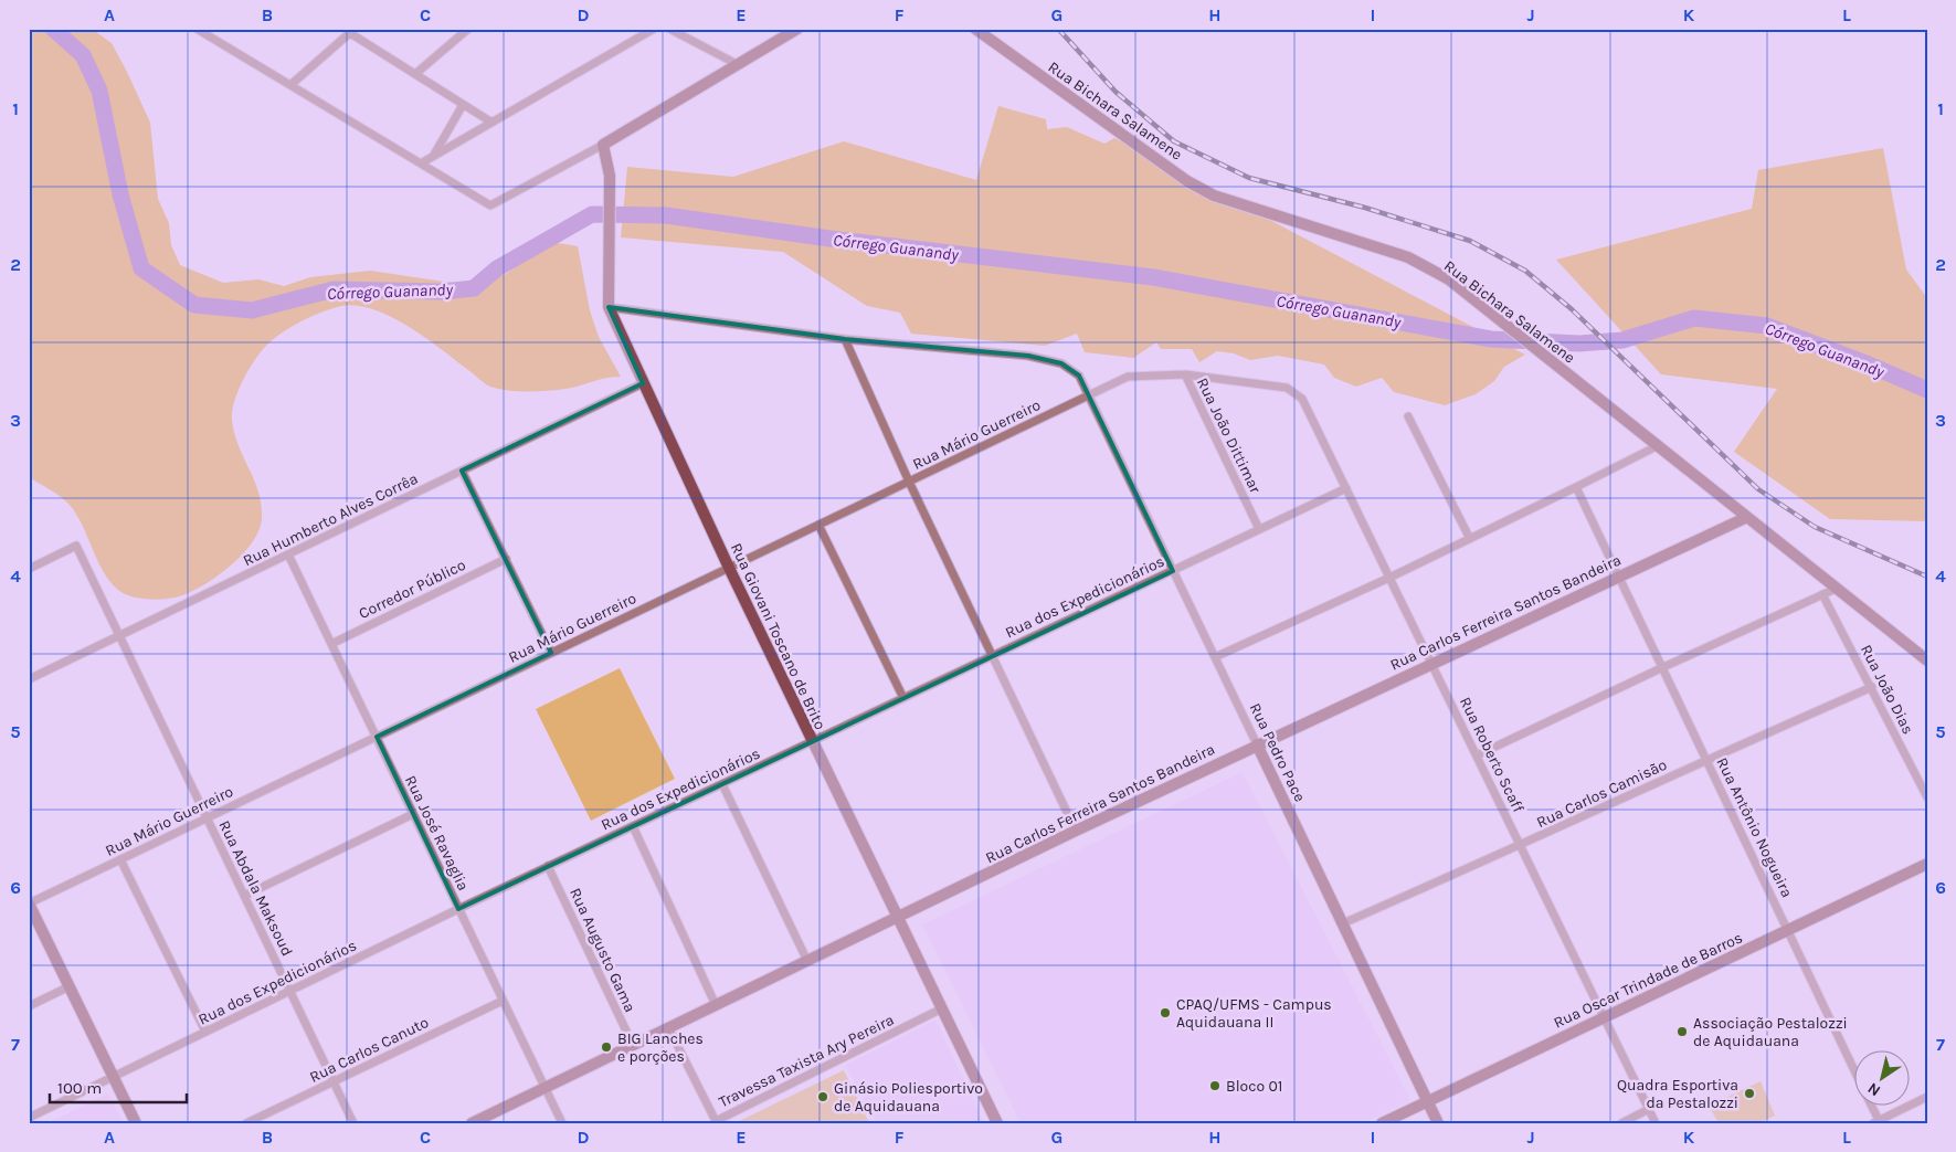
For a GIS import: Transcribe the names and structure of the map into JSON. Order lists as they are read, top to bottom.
{
  "streets": {
    "main road": [
      "Rua Bichara Salamene",
      "Rua Carlos Ferreira Santos Bandeira",
      "Rua Giovani Toscano de Brito",
      "Rua Pedro Pace",
      "Rua Oscar Trindade de Barros"
    ],
    "street": [
      "Rua Mário Guerreiro",
      "Rua João Dittimar",
      "Rua Humberto Alves Corrêa",
      "Corredor Público",
      "Rua dos Expedicionários",
      "Rua João Dias",
      "Rua Roberto Scaff",
      "Rua Carlos Camisão",
      "Rua Antônio Nogueira",
      "Rua José Ravaglia",
      "Rua Abdala Maksoud",
      "Rua Augusto Gama",
      "Rua Carlos Canuto",
      "Travessa Taxista Ary Pereira"
    ]
  },
  "crossings": [
    ["Rua Bichara Salamene", "Rua Carlos Ferreira Santos Bandeira"],
    ["Rua Mário Guerreiro", "Rua João Dittimar"],
    ["Rua Mário Guerreiro", "Rua Giovani Toscano de Brito"],
    ["Rua Mário Guerreiro", "Rua Pedro Pace"],
    ["Rua Mário Guerreiro", "Rua José Ravaglia"],
    ["Rua Mário Guerreiro", "Rua Abdala Maksoud"],
    ["Rua João Dittimar", "Rua dos Expedicionários"],
    ["Rua João Dittimar", "Rua Roberto Scaff"],
    ["Rua Humberto Alves Corrêa", "Rua Giovani Toscano de Brito"],
    ["Rua Humberto Alves Corrêa", "Rua José Ravaglia"],
    ["Rua Humberto Alves Corrêa", "Rua Abdala Maksoud"],
    ["Corredor Público", "Rua José Ravaglia"],
    ["Rua dos Expedicionários", "Rua Giovani Toscano de Brito"],
    ["Rua dos Expedicionários", "Rua Pedro Pace"],
    ["Rua dos Expedicionários", "Rua Roberto Scaff"],
    ["Rua dos Expedicionários", "Rua José Ravaglia"],
    ["Rua dos Expedicionários", "Rua Abdala Maksoud"],
    ["Rua dos Expedicionários", "Rua Augusto Gama"],
    ["Rua Carlos Ferreira Santos Bandeira", "Rua Giovani Toscano de Brito"],
    ["Rua Carlos Ferreira Santos Bandeira", "Rua Pedro Pace"],
    ["Rua Carlos Ferreira Santos Bandeira", "Rua Roberto Scaff"],
    ["Rua Carlos Ferreira Santos Bandeira", "Rua Antônio Nogueira"],
    ["Rua Carlos Ferreira Santos Bandeira", "Rua José Ravaglia"],
    ["Rua Carlos Ferreira Santos Bandeira", "Rua Augusto Gama"],
    ["Rua Carlos Ferreira Santos Bandeira", "Travessa Taxista Ary Pereira"],
    ["Rua Giovani Toscano de Brito", "Rua Pedro Pace"],
    ["Rua Giovani Toscano de Brito", "Travessa Taxista Ary Pereira"],
    ["Rua João Dias", "Rua Carlos Camisão"],
    ["Rua Pedro Pace", "Rua Carlos Camisão"],
    ["Rua Pedro Pace", "Rua Oscar Trindade de Barros"],
    ["Rua Roberto Scaff", "Rua Carlos Camisão"],
    ["Rua Roberto Scaff", "Rua Oscar Trindade de Barros"],
    ["Rua Carlos Camisão", "Rua Antônio Nogueira"],
    ["Rua Antônio Nogueira", "Rua Oscar Trindade de Barros"],
    ["Rua José Ravaglia", "Rua Carlos Canuto"],
    ["Rua Abdala Maksoud", "Rua Carlos Canuto"]
  ],
  "water": ["Córrego Guanandy"],
  "places": [
    "CPAQ/UFMS - Campus Aquidauana II",
    "Associação Pestalozzi de Aquidauana",
    "BIG Lanches e porções",
    "Bloco 01",
    "Quadra Esportiva da Pestalozzi",
    "Ginásio Poliesportivo de Aquidauana"
  ],
  "scale_bar": "100 m",
  "north": "bottom left",
  "grid": {
    "columns": [
      "A",
      "B",
      "C",
      "D",
      "E",
      "F",
      "G",
      "H",
      "I",
      "J",
      "K",
      "L"
    ],
    "rows": [
      "1",
      "2",
      "3",
      "4",
      "5",
      "6",
      "7"
    ]
  }
}
